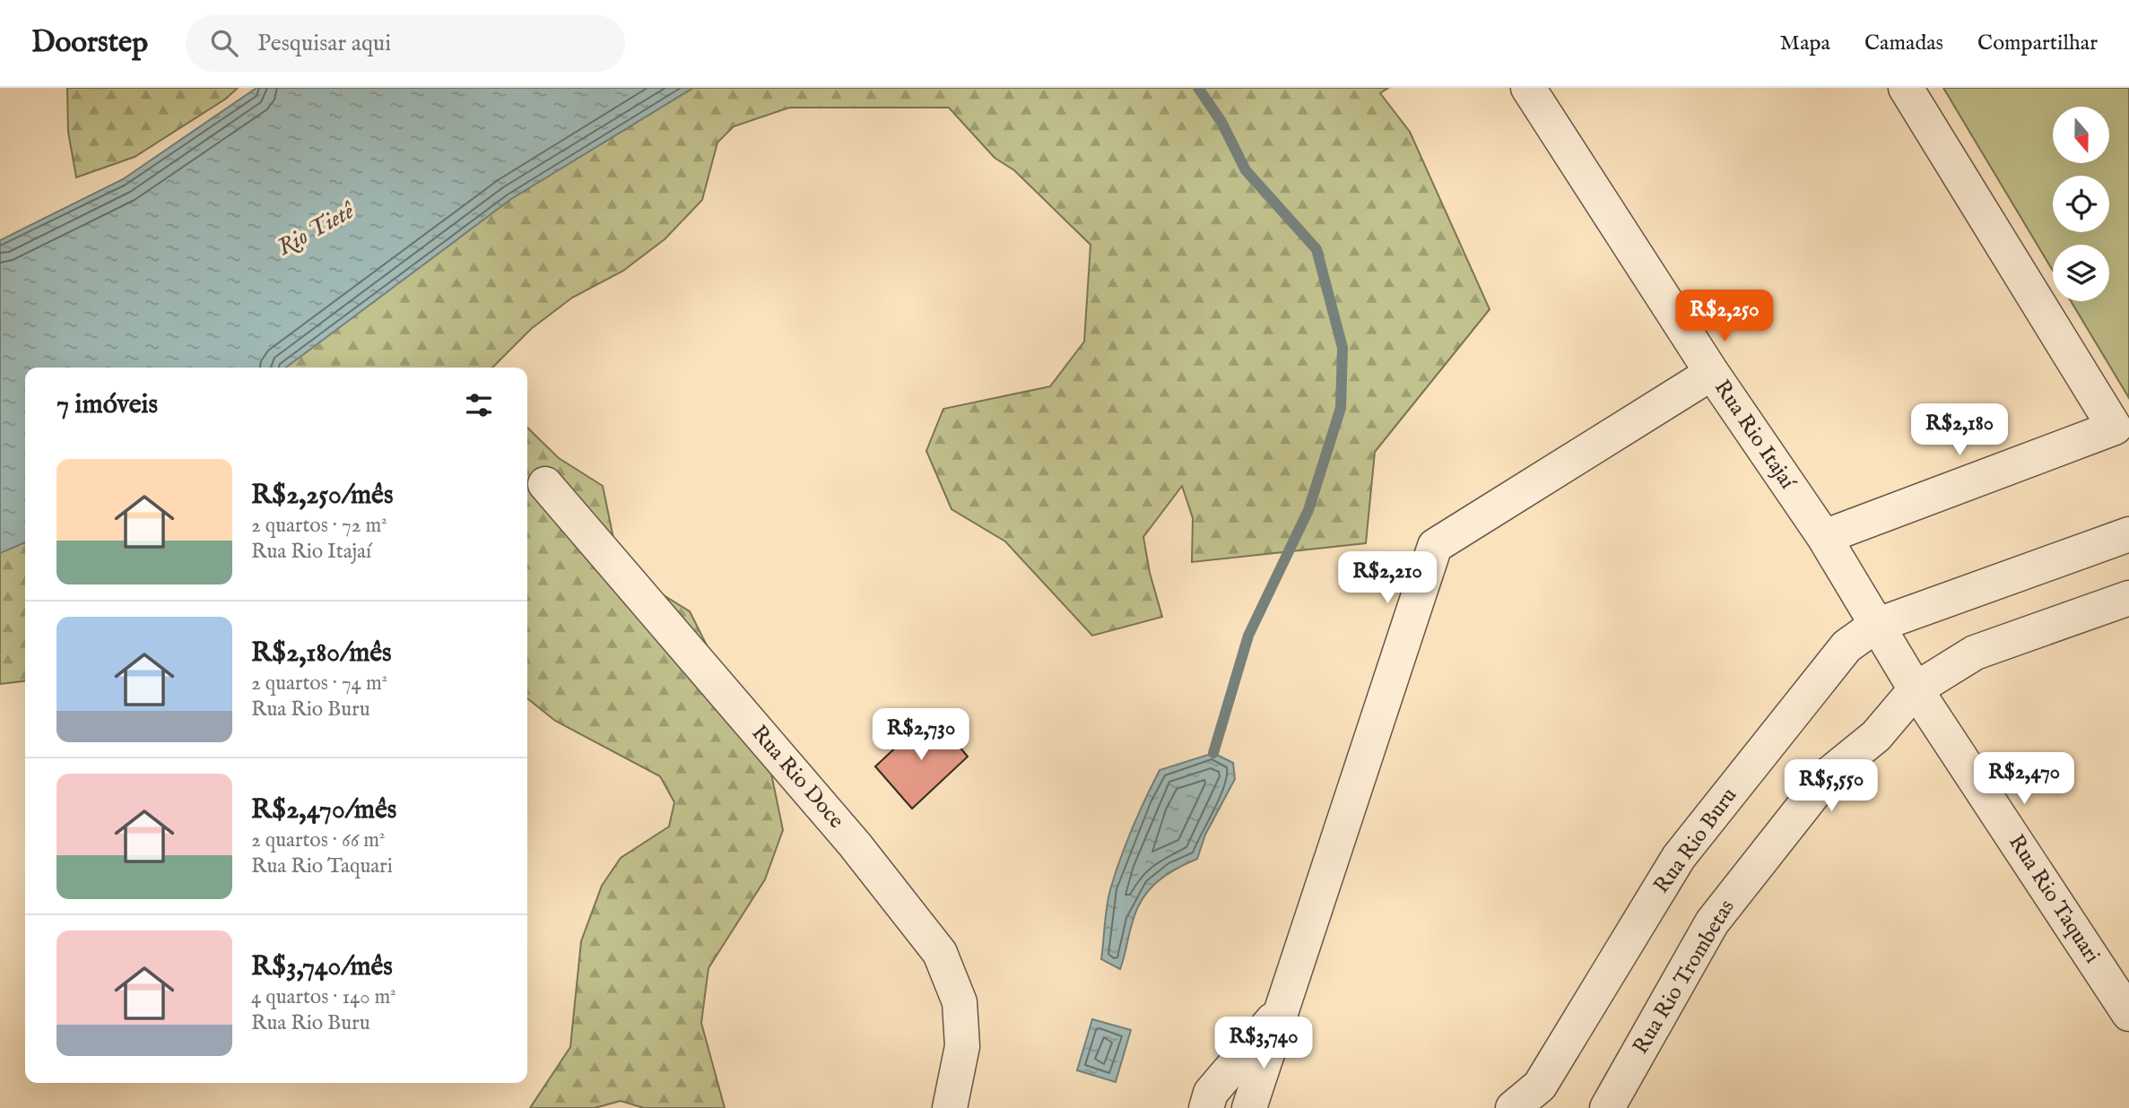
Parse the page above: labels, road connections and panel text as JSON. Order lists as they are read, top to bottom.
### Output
{
  "streets": {
    "street": [
      "Rua Rio Itajaí",
      "Rua Rio Doce",
      "Rua Rio Buru",
      "Rua Rio Taquari",
      "Rua Rio Trombetas"
    ]
  },
  "crossings": [
    ["Rua Rio Itajaí", "Rua Rio Buru"],
    ["Rua Rio Itajaí", "Rua Rio Taquari"],
    ["Rua Rio Buru", "Rua Rio Taquari"],
    ["Rua Rio Taquari", "Rua Rio Trombetas"]
  ],
  "water": ["Rio Tietê"],
  "north": "bottom",
  "page": {
    "header": "Doorstep",
    "search": "Pesquisar aqui",
    "nav": ["Mapa", "Camadas", "Compartilhar"],
    "price": [
      "R$2,250",
      "R$2,180",
      "R$2,210",
      "R$2,730",
      "R$2,470",
      "R$5,550",
      "R$3,740"
    ],
    "heading": "7 imóveis",
    "list": [
      {
        "name": "R$2,250/mês",
        "note": "2 quartos · 72 m² · Rua Rio Itajaí"
      },
      {
        "name": "R$2,180/mês",
        "note": "2 quartos · 74 m² · Rua Rio Buru"
      },
      {
        "name": "R$2,470/mês",
        "note": "2 quartos · 66 m² · Rua Rio Taquari"
      },
      {
        "name": "R$3,740/mês",
        "note": "4 quartos · 140 m² · Rua Rio Buru"
      }
    ]
  }
}
